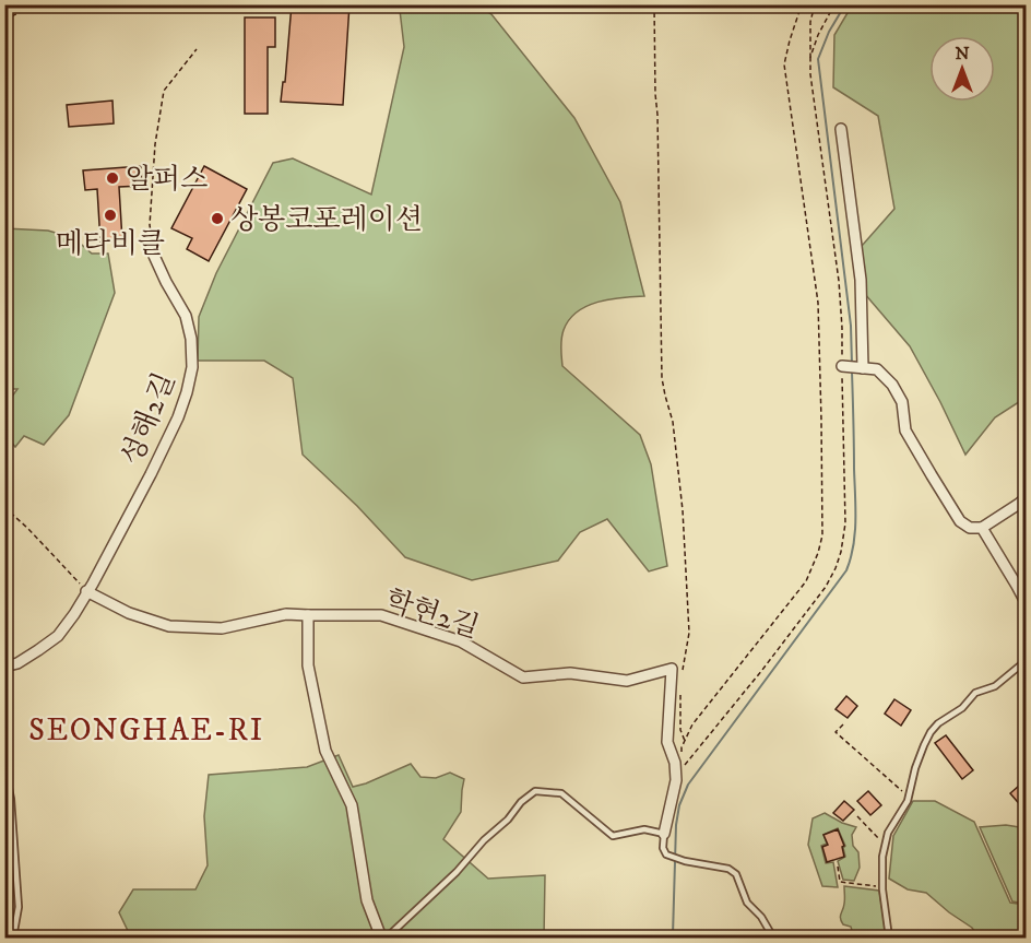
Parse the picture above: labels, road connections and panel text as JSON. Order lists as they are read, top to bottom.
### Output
{
  "streets": {
    "street": ["성해2길", "학현2길"]
  },
  "crossings": [
    ["성해2길", "학현2길"]
  ],
  "districts": ["SEONGHAE-RI"],
  "places": ["알퍼스", "메타비클", "상봉코포레이션"],
  "north": "top"
}
